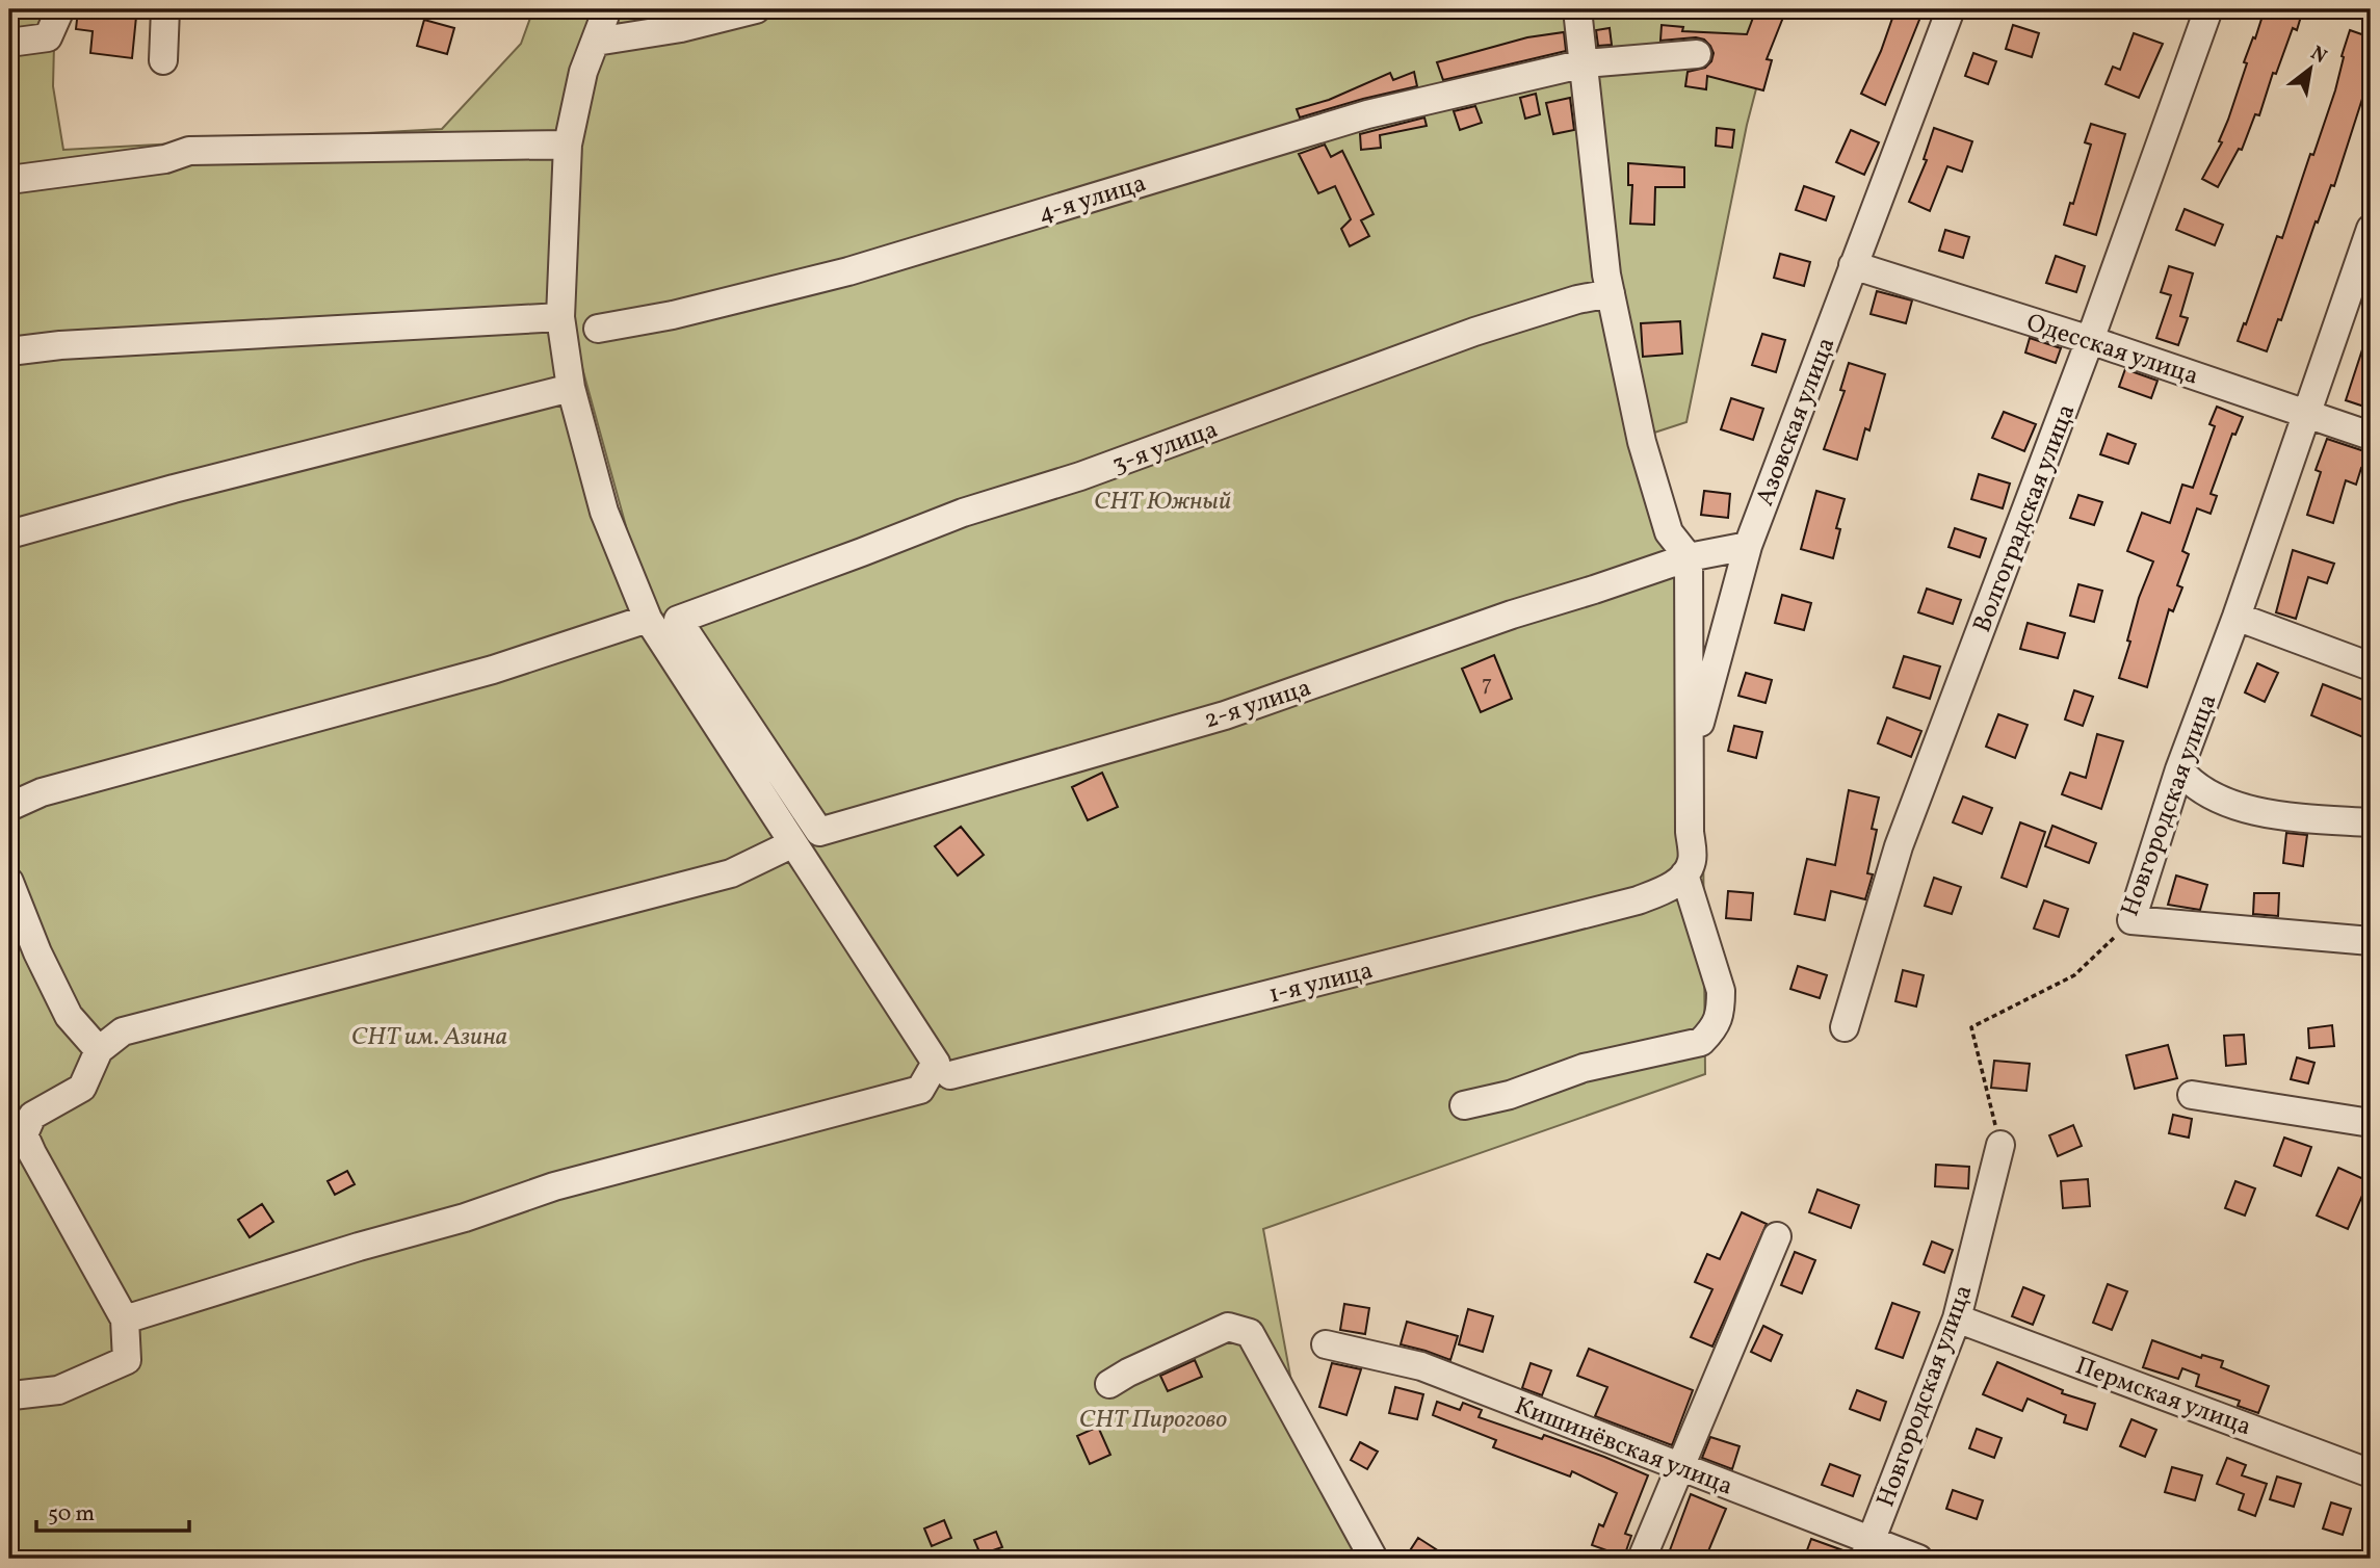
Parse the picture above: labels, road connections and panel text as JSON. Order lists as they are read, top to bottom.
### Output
{
  "streets": {
    "street": [
      "4-я улица",
      "Одесская улица",
      "Азовская улица",
      "3-я улица",
      "Волгоградская улица",
      "2-я улица",
      "Новгородская улица",
      "1-я улица",
      "Пермская улица",
      "Кишинёвская улица"
    ]
  },
  "crossings": [
    ["Одесская улица", "Азовская улица"],
    ["Одесская улица", "Волгоградская улица"],
    ["Одесская улица", "Новгородская улица"],
    ["Азовская улица", "2-я улица"],
    ["3-я улица", "2-я улица"],
    ["Новгородская улица", "Пермская улица"],
    ["Новгородская улица", "Кишинёвская улица"]
  ],
  "parks": ["СНТ Южный", "СНТ им. Азина", "СНТ Пирогово"],
  "house_numbers": ["7"],
  "scale_bar": "50 m",
  "north": "top right"
}
